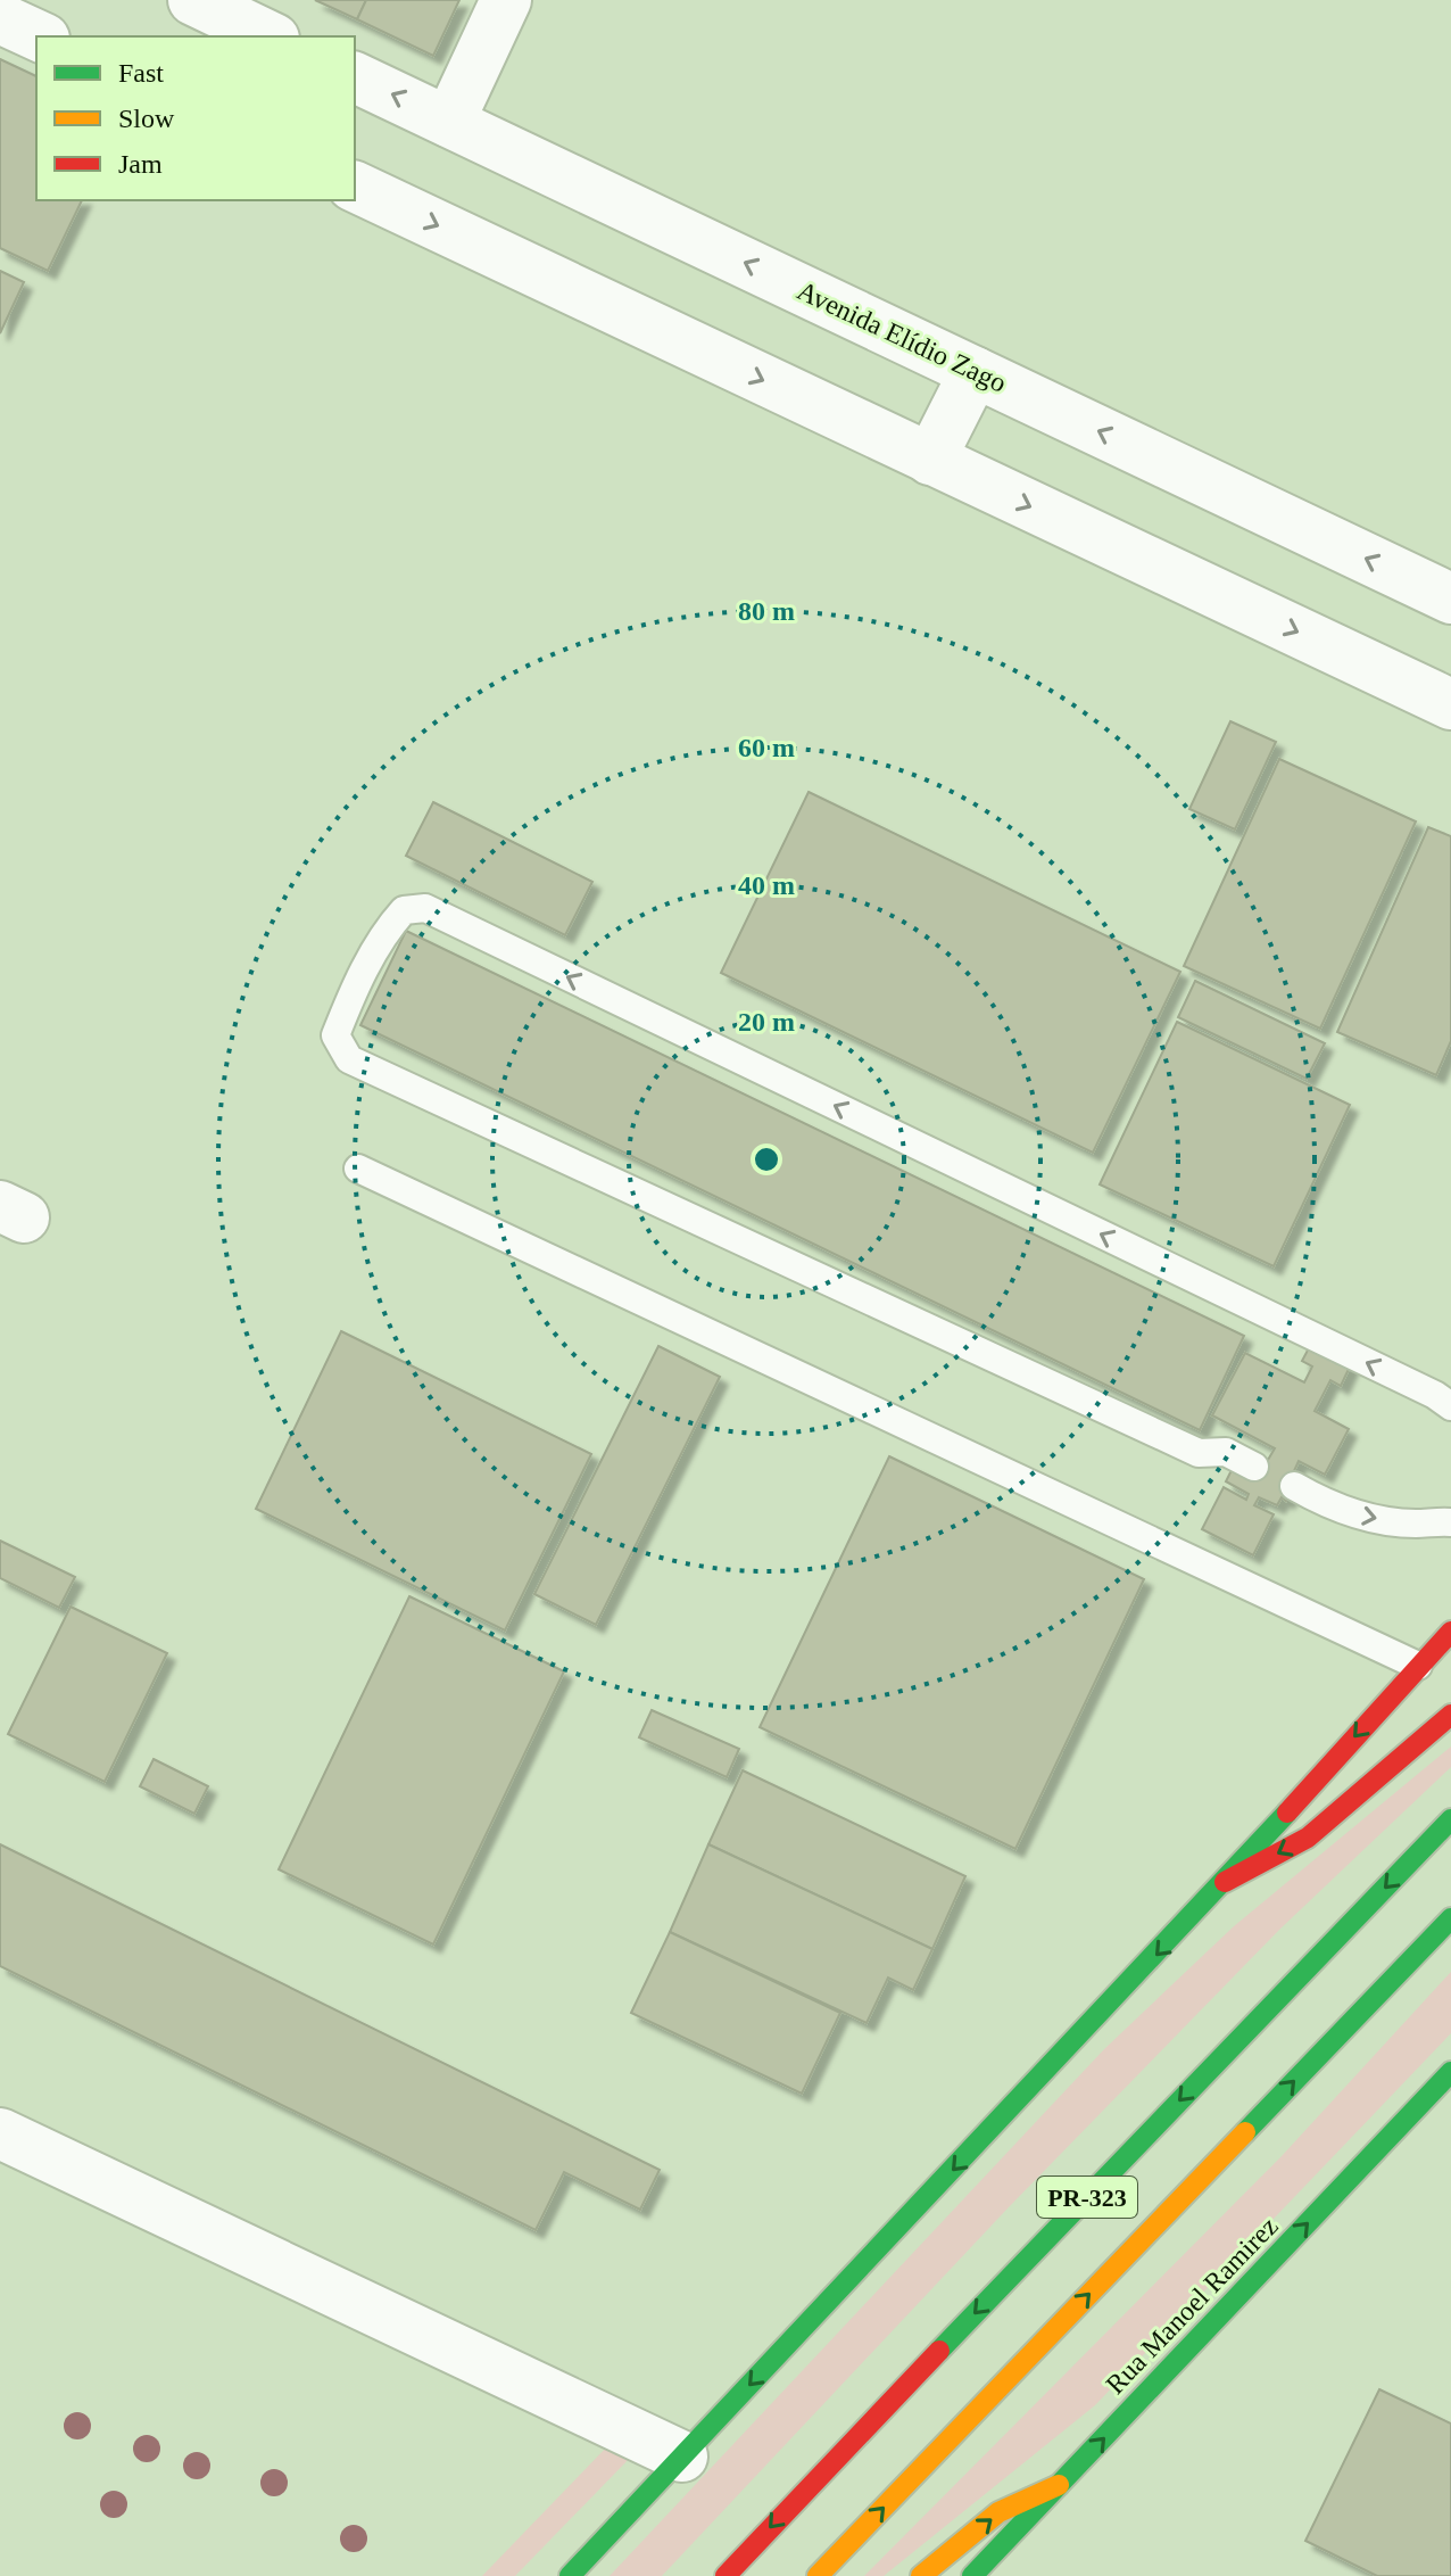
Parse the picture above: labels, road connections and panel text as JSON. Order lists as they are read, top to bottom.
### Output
{
  "streets": {
    "main road": ["PR-323", "Rua Manoel Ramirez"],
    "street": ["Avenida Elídio Zago"]
  },
  "legend": ["Fast", "Slow", "Jam"],
  "rings": [
    "80 m",
    "60 m",
    "40 m",
    "20 m"
  ]
}
